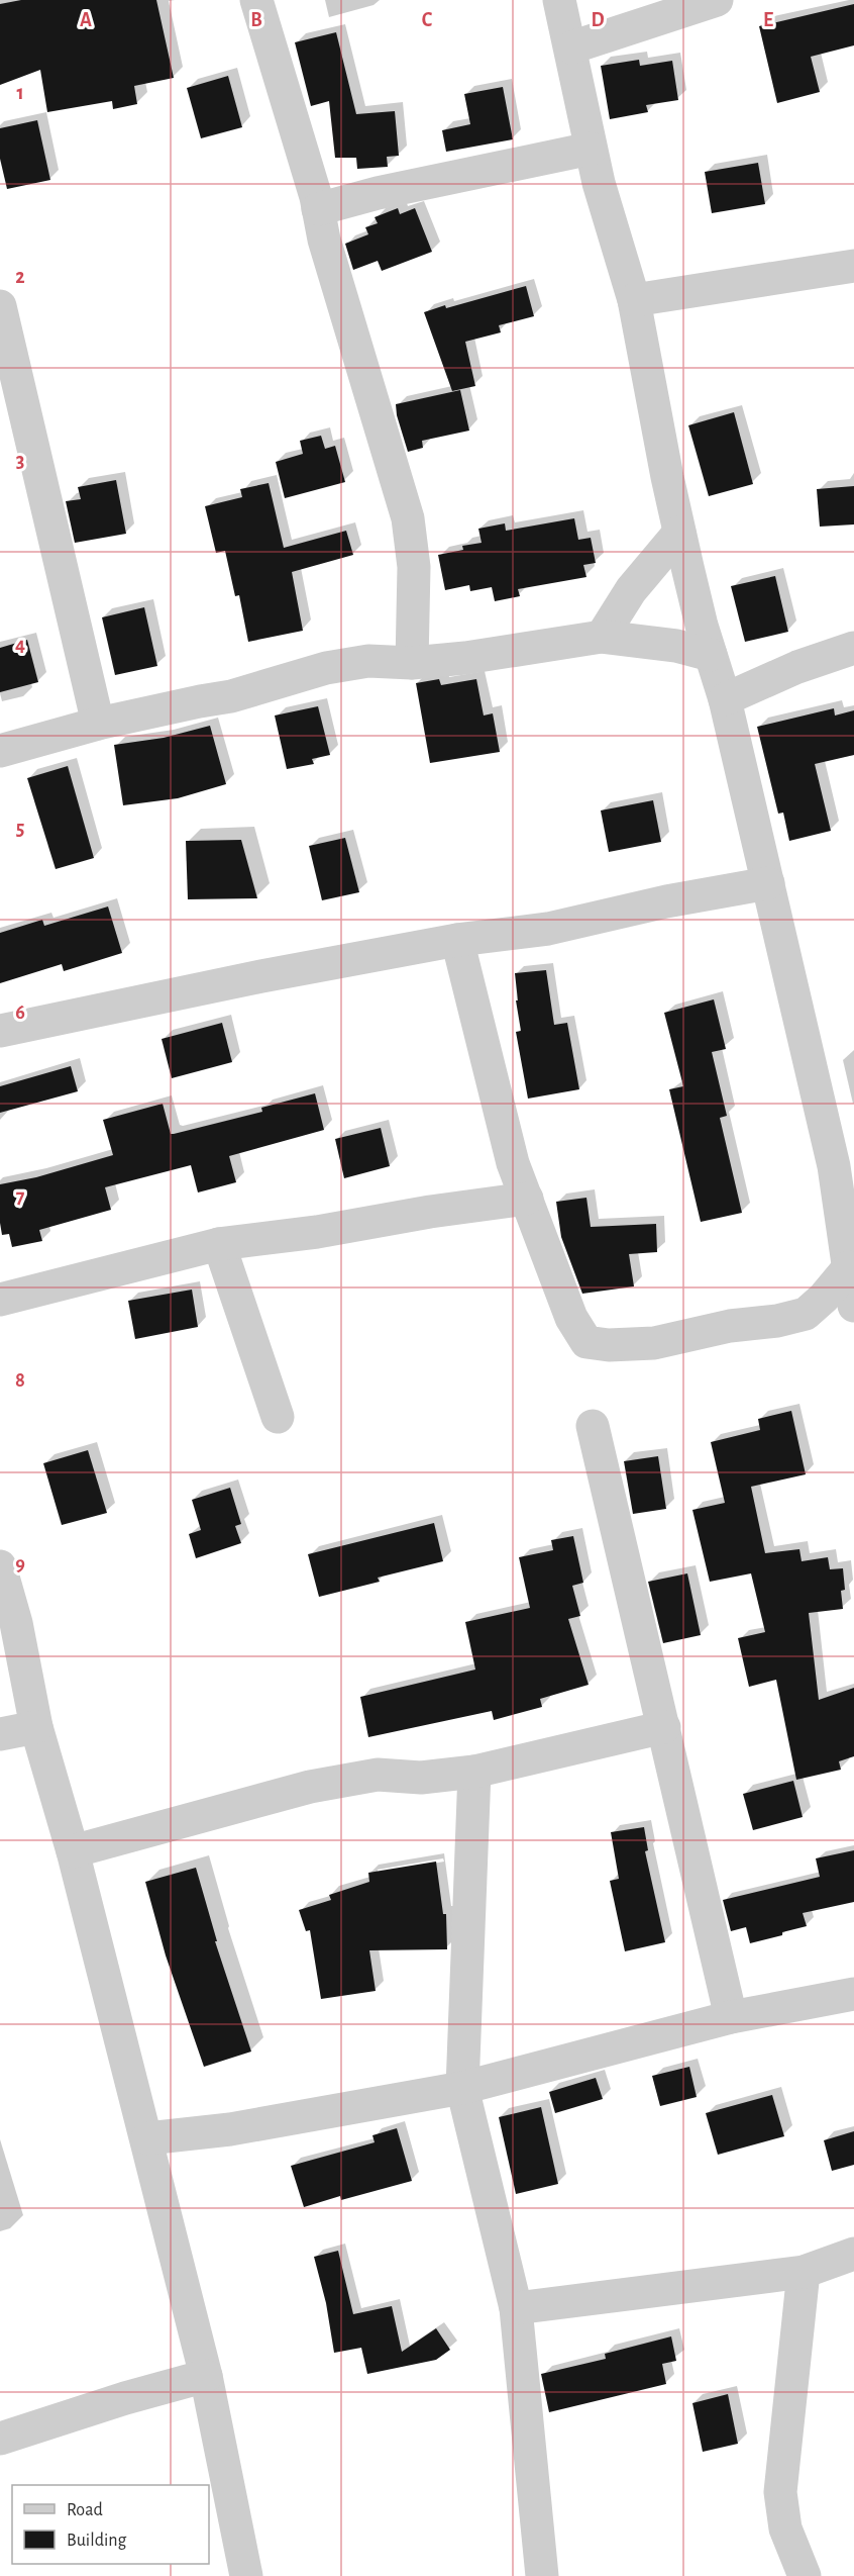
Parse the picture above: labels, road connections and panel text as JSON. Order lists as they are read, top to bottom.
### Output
{
  "legend": ["Road", "Building"],
  "grid": {
    "columns": [
      "A",
      "B",
      "C",
      "D",
      "E"
    ],
    "rows": [
      "1",
      "2",
      "3",
      "4",
      "5",
      "6",
      "7",
      "8",
      "9"
    ]
  }
}
